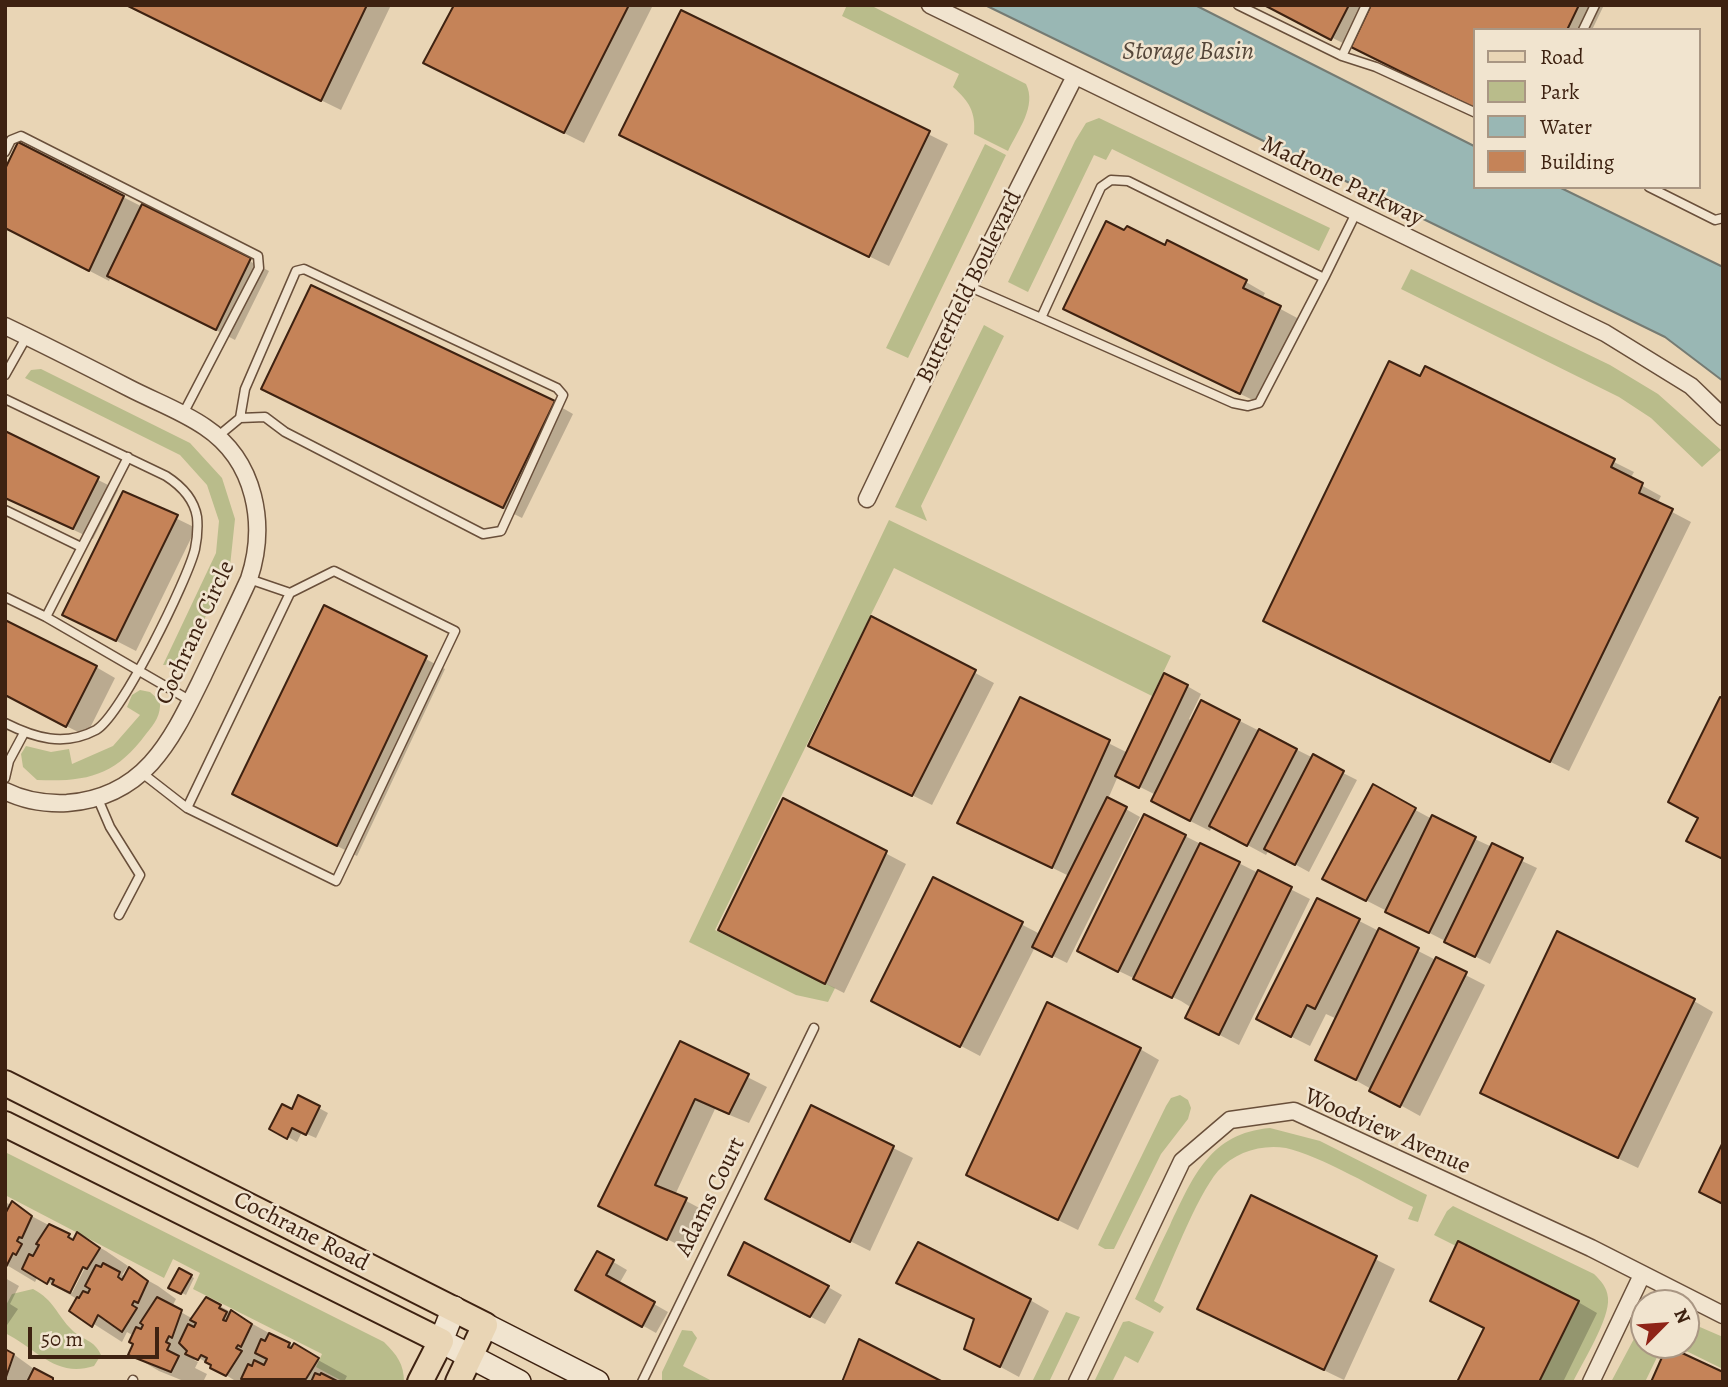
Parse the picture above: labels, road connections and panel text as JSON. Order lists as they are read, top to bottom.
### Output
{
  "streets": {
    "main road": ["Cochrane Road"],
    "street": [
      "Madrone Parkway",
      "Butterfield Boulevard",
      "Cochrane Circle",
      "Woodview Avenue"
    ],
    "lane": ["Adams Court"]
  },
  "crossings": [
    ["Madrone Parkway", "Butterfield Boulevard"]
  ],
  "water": ["Storage Basin"],
  "legend": [
    "Road",
    "Park",
    "Water",
    "Building"
  ],
  "scale_bar": "50 m",
  "north": "top right"
}
